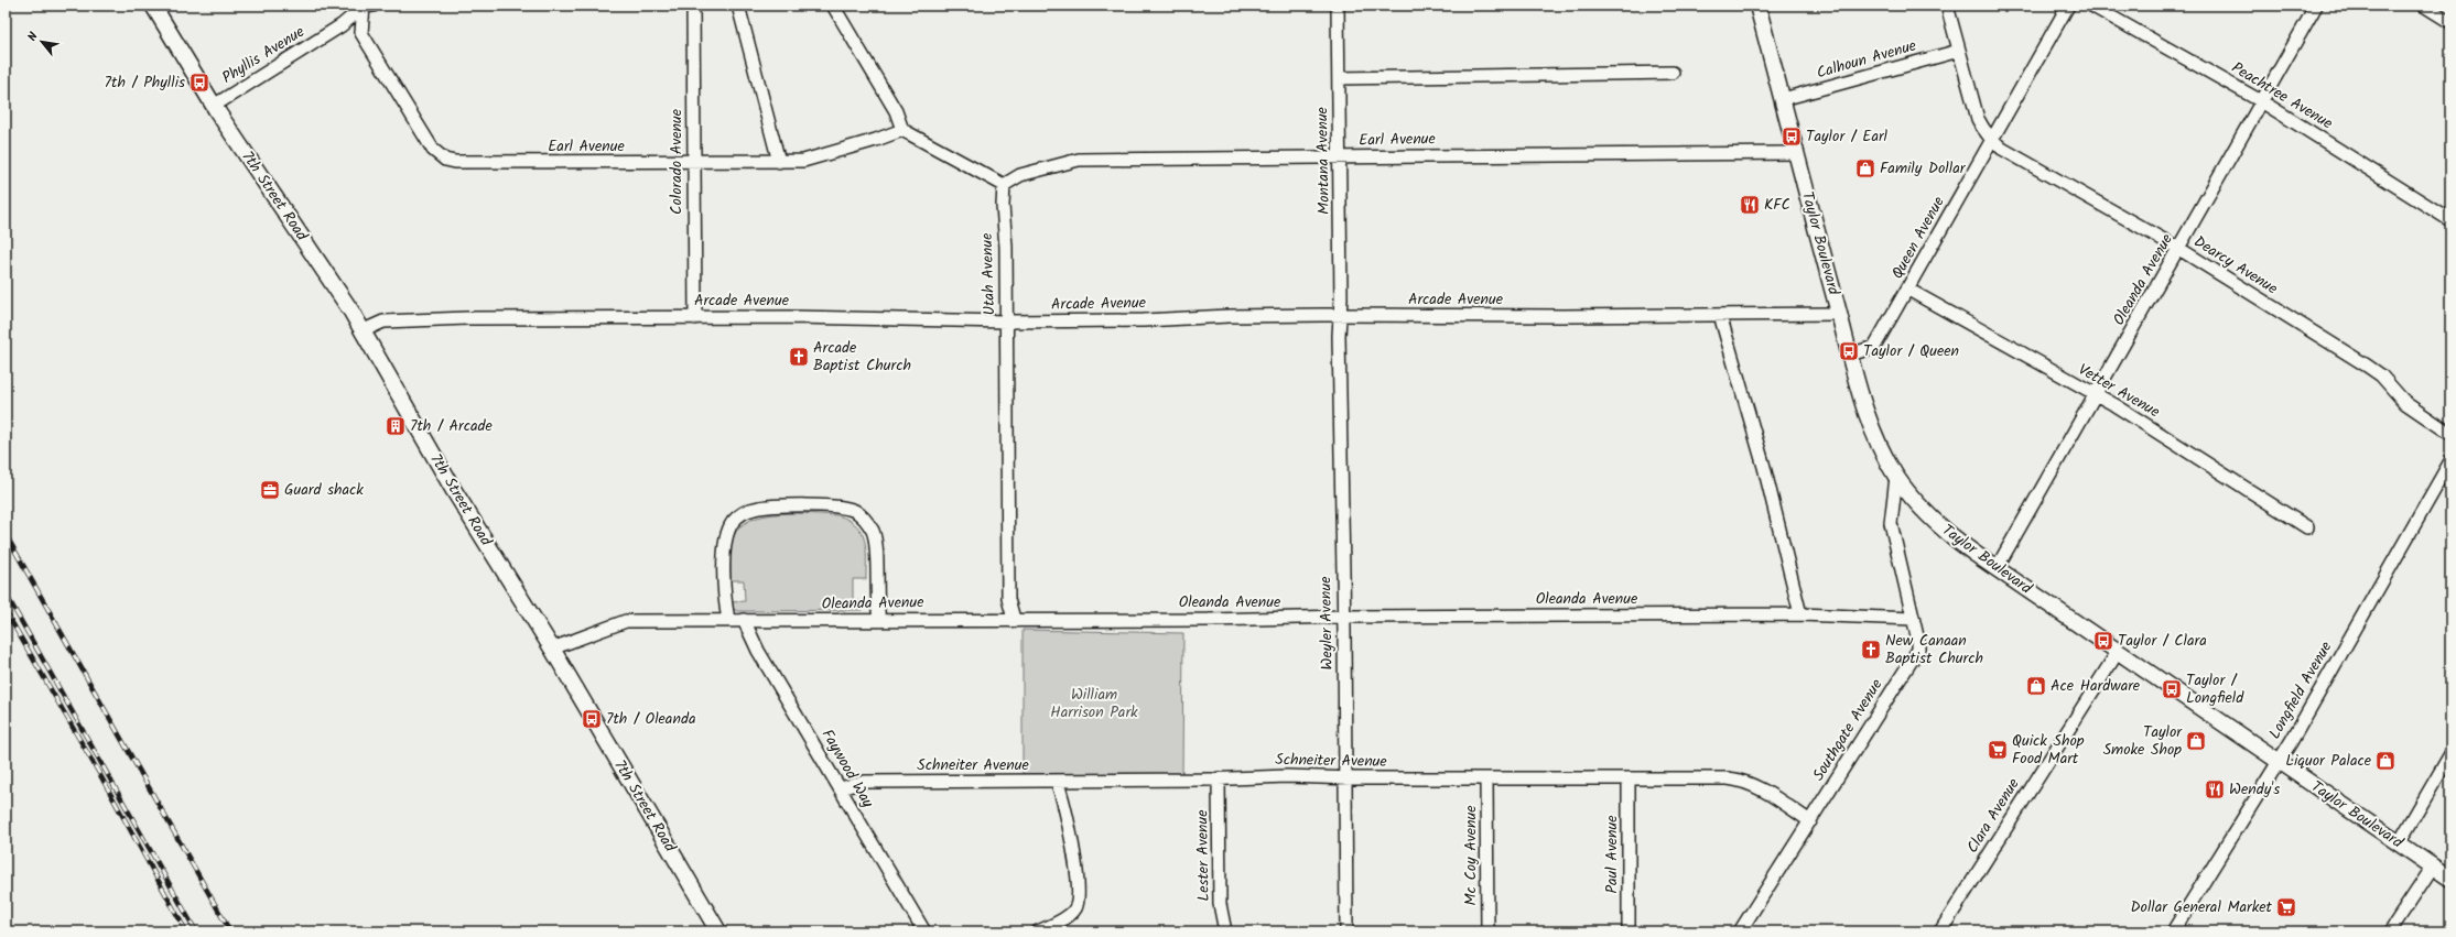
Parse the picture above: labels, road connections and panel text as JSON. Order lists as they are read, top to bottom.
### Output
{
  "streets": {
    "main road": ["7th Street Road", "Taylor Boulevard"],
    "street": [
      "Phyllis Avenue",
      "Calhoun Avenue",
      "Peachtree Avenue",
      "Earl Avenue",
      "Montana Avenue",
      "Colorado Avenue",
      "Queen Avenue",
      "Dearcy Avenue",
      "Utah Avenue",
      "Oleanda Avenue",
      "Arcade Avenue",
      "Vetter Avenue",
      "Weyler Avenue",
      "Longfield Avenue",
      "Southgate Avenue",
      "Schneiter Avenue",
      "Faywood Way",
      "Clara Avenue",
      "Paul Avenue",
      "Lester Avenue",
      "Mc Coy Avenue"
    ]
  },
  "crossings": [
    ["Phyllis Avenue", "Earl Avenue"],
    ["Phyllis Avenue", "7th Street Road"],
    ["Calhoun Avenue", "Taylor Boulevard"],
    ["Calhoun Avenue", "Dearcy Avenue"],
    ["Peachtree Avenue", "Oleanda Avenue"],
    ["Earl Avenue", "Montana Avenue"],
    ["Earl Avenue", "Colorado Avenue"],
    ["Earl Avenue", "Taylor Boulevard"],
    ["Earl Avenue", "Utah Avenue"],
    ["Montana Avenue", "Arcade Avenue"],
    ["Montana Avenue", "Weyler Avenue"],
    ["Colorado Avenue", "Arcade Avenue"],
    ["7th Street Road", "Oleanda Avenue"],
    ["7th Street Road", "Arcade Avenue"],
    ["Queen Avenue", "Taylor Boulevard"],
    ["Queen Avenue", "Dearcy Avenue"],
    ["Queen Avenue", "Vetter Avenue"],
    ["Taylor Boulevard", "Oleanda Avenue"],
    ["Taylor Boulevard", "Arcade Avenue"],
    ["Taylor Boulevard", "Longfield Avenue"],
    ["Taylor Boulevard", "Southgate Avenue"],
    ["Taylor Boulevard", "Clara Avenue"],
    ["Dearcy Avenue", "Oleanda Avenue"],
    ["Utah Avenue", "Oleanda Avenue"],
    ["Utah Avenue", "Arcade Avenue"],
    ["Oleanda Avenue", "Vetter Avenue"],
    ["Oleanda Avenue", "Weyler Avenue"],
    ["Oleanda Avenue", "Southgate Avenue"],
    ["Oleanda Avenue", "Faywood Way"],
    ["Arcade Avenue", "Weyler Avenue"],
    ["Weyler Avenue", "Schneiter Avenue"],
    ["Southgate Avenue", "Schneiter Avenue"],
    ["Schneiter Avenue", "Faywood Way"],
    ["Schneiter Avenue", "Paul Avenue"],
    ["Schneiter Avenue", "Lester Avenue"],
    ["Schneiter Avenue", "Mc Coy Avenue"]
  ],
  "parks": ["William Harrison Park"],
  "places": {
    "bus stop": [
      "7th / Phyllis",
      "Taylor / Earl",
      "Taylor / Queen",
      "Taylor / Clara",
      "Taylor / Longfield",
      "7th / Oleanda"
    ],
    "shop": [
      "Family Dollar",
      "Ace Hardware",
      "Taylor Smoke Shop",
      "Liquor Palace"
    ],
    "restaurant": ["KFC", "Wendy's"],
    "church": ["Arcade Baptist Church", "New Canaan Baptist Church"],
    "building": ["7th / Arcade"],
    "office": ["Guard shack"],
    "supermarket": ["Quick Shop Food Mart", "Dollar General Market"]
  },
  "north": "top left"
}
